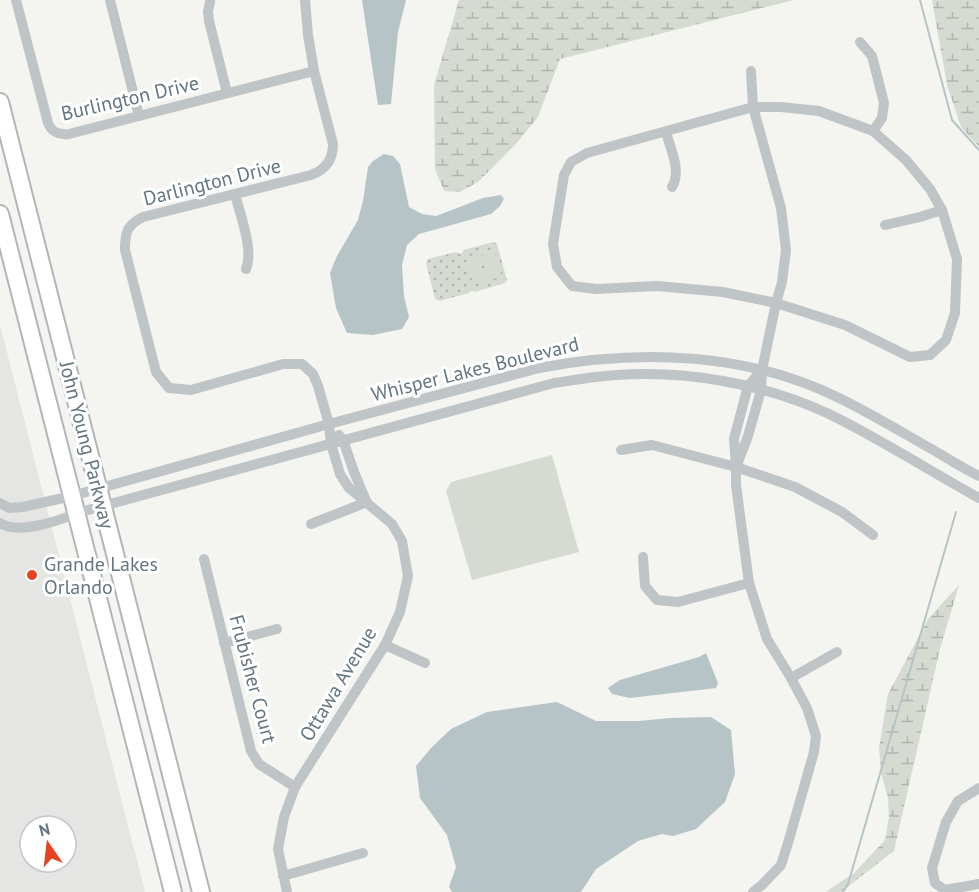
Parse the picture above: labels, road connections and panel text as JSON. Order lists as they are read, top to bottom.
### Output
{
  "streets": {
    "highway": ["John Young Parkway"],
    "street": [
      "Burlington Drive",
      "Darlington Drive",
      "Whisper Lakes Boulevard",
      "Frubisher Court",
      "Ottawa Avenue"
    ]
  },
  "crossings": [
    ["Burlington Drive", "Darlington Drive"],
    ["Darlington Drive", "Whisper Lakes Boulevard"],
    ["Darlington Drive", "Ottawa Avenue"],
    ["Whisper Lakes Boulevard", "John Young Parkway"],
    ["Whisper Lakes Boulevard", "Ottawa Avenue"],
    ["Frubisher Court", "Ottawa Avenue"]
  ],
  "places": ["Grande Lakes Orlando"],
  "north": "top"
}
